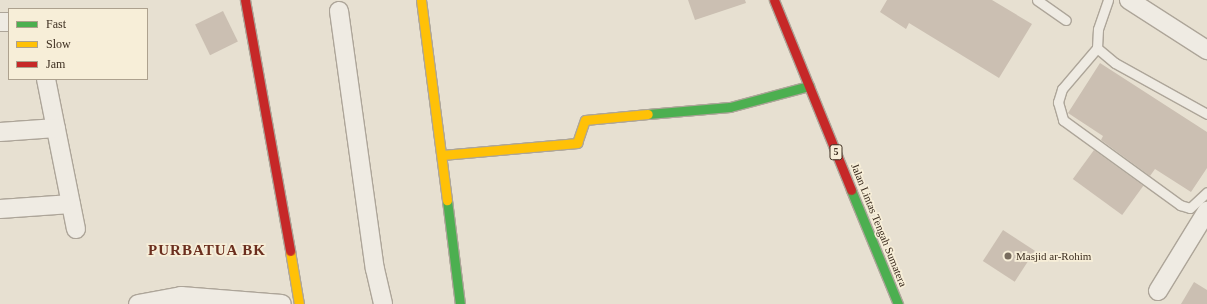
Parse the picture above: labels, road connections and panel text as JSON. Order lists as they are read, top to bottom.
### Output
{
  "streets": {
    "main road": ["5", "Jalan Lintas Tengah Sumatera"]
  },
  "districts": ["PURBATUA BK"],
  "places": ["Masjid ar-Rohim"],
  "legend": ["Fast", "Slow", "Jam"]
}
